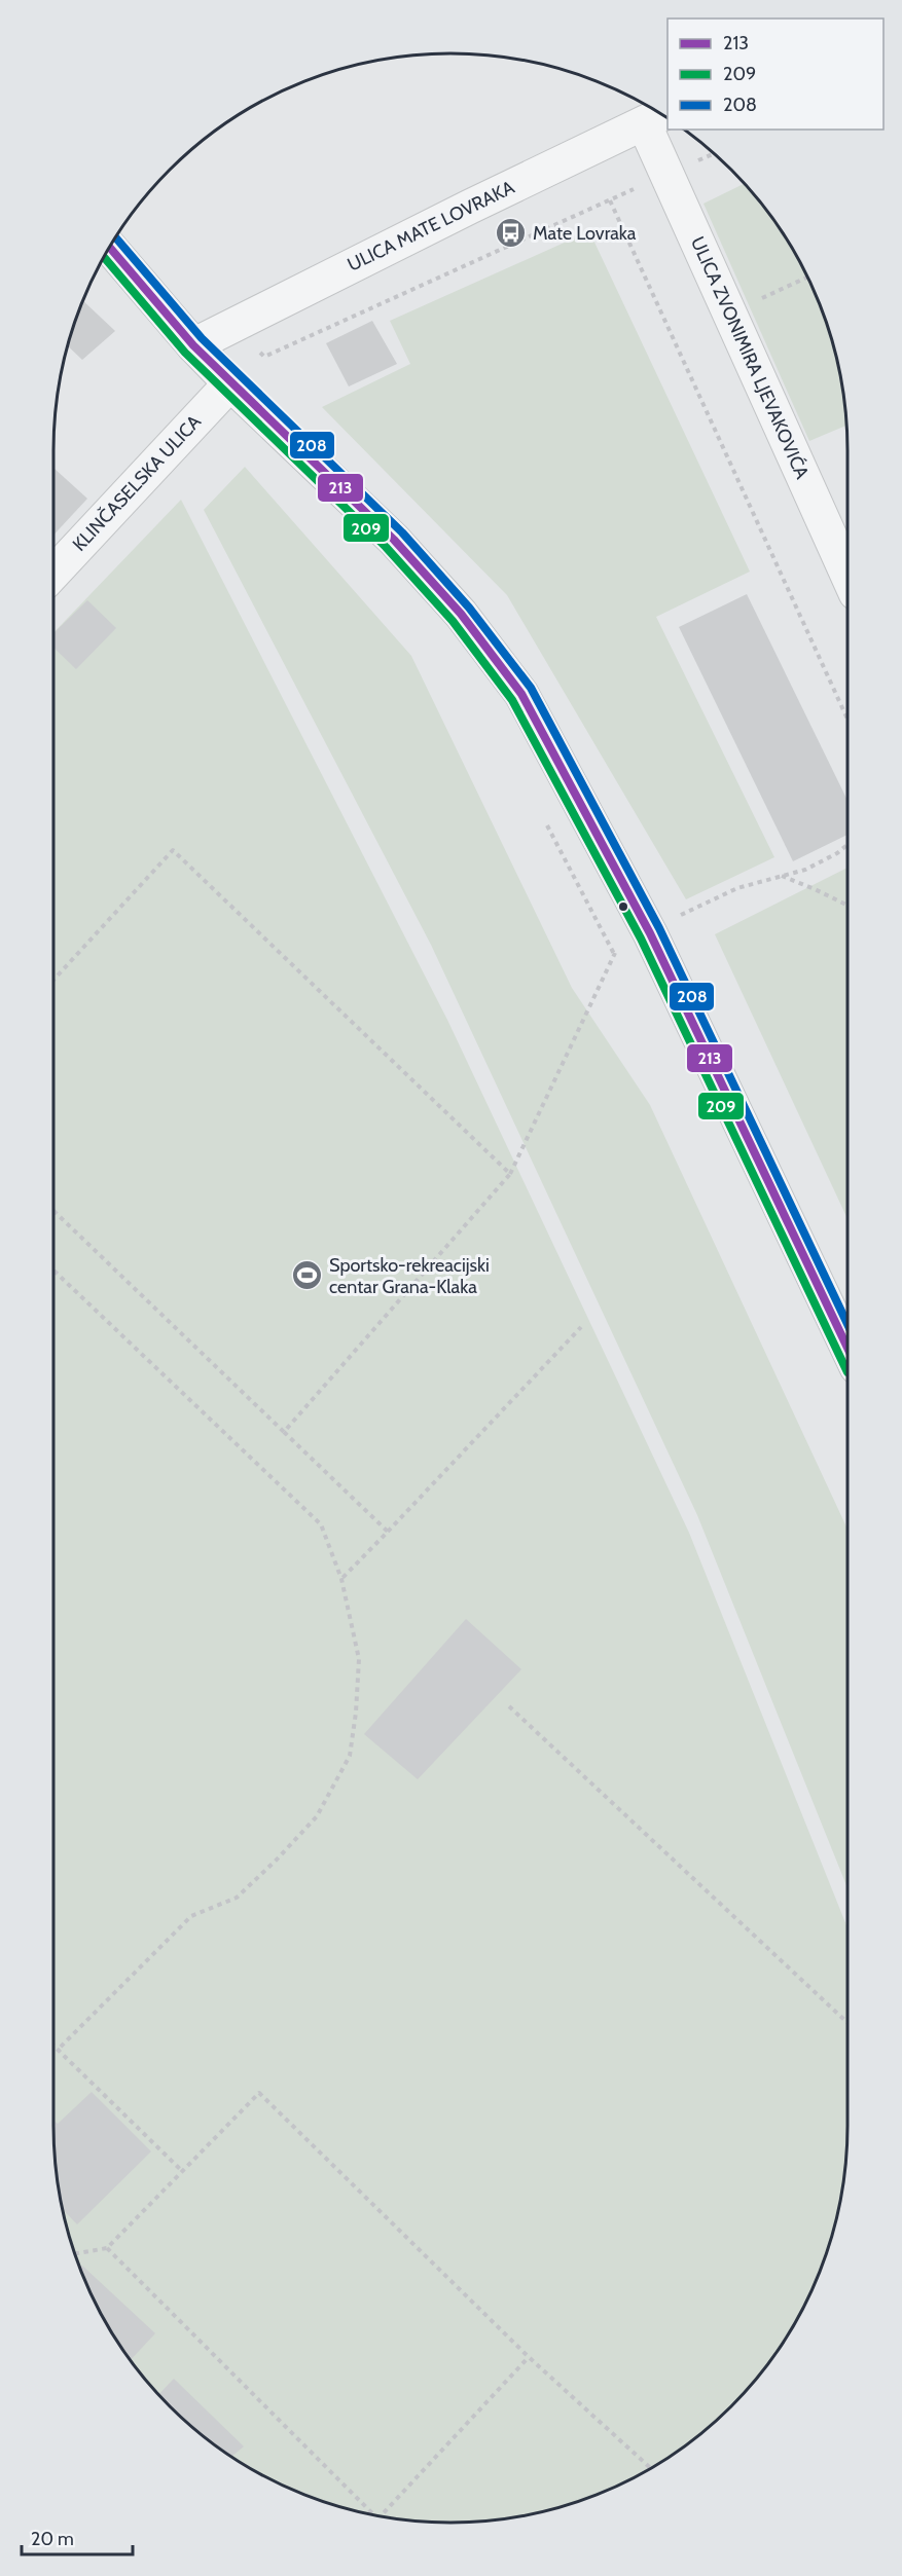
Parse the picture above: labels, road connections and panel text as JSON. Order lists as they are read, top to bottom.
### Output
{
  "streets": {
    "street": ["ULICA MATE LOVRAKA", "ULICA ZVONIMIRA LJEVAKOVIĆA", "KLINČASELSKA ULICA"]
  },
  "crossings": [
    ["ULICA MATE LOVRAKA", "ULICA ZVONIMIRA LJEVAKOVIĆA"]
  ],
  "places": {
    "bus stop": ["Mate Lovraka"],
    "sports": ["Sportsko-rekreacijski centar Grana-Klaka"]
  },
  "lines": ["transit line 208", "transit line 213", "transit line 209"],
  "legend": ["213", "209", "208"],
  "scale_bar": "20 m"
}
